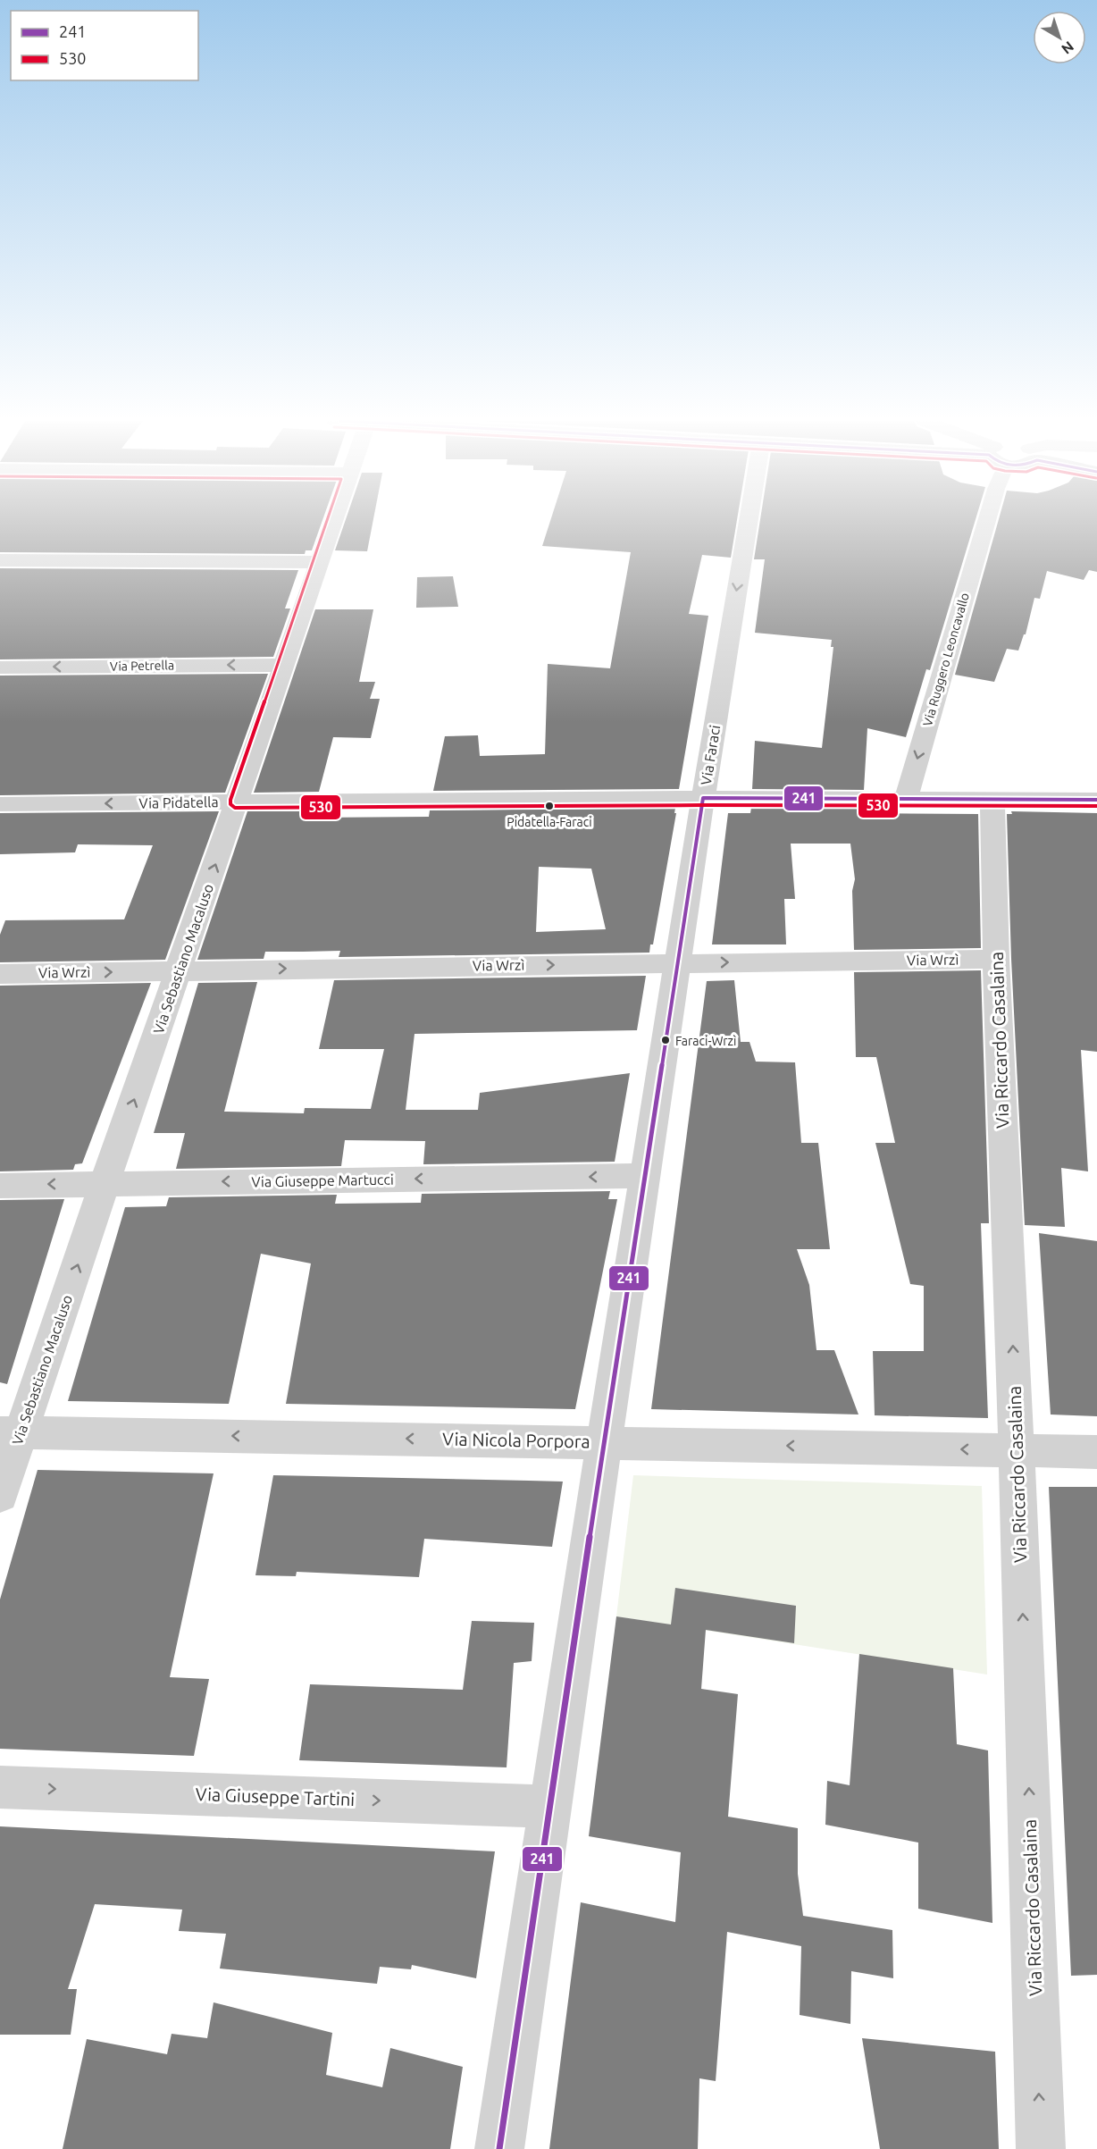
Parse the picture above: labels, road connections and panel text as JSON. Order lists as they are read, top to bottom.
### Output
{
  "streets": {
    "street": [
      "Via Ruggero Leoncavallo",
      "Via Petrella",
      "Via Faraci",
      "Via Pidatella",
      "Via Sebastiano Macaluso",
      "Via Wrzì",
      "Via Riccardo Casalaina",
      "Via Giuseppe Martucci",
      "Via Nicola Porpora",
      "Via Giuseppe Tartini"
    ]
  },
  "crossings": [
    ["Via Ruggero Leoncavallo", "Via Pidatella"],
    ["Via Petrella", "Via Sebastiano Macaluso"],
    ["Via Faraci", "Via Pidatella"],
    ["Via Faraci", "Via Wrzì"],
    ["Via Faraci", "Via Giuseppe Martucci"],
    ["Via Faraci", "Via Nicola Porpora"],
    ["Via Faraci", "Via Giuseppe Tartini"],
    ["Via Pidatella", "Via Sebastiano Macaluso"],
    ["Via Pidatella", "Via Riccardo Casalaina"],
    ["Via Sebastiano Macaluso", "Via Wrzì"],
    ["Via Sebastiano Macaluso", "Via Giuseppe Martucci"],
    ["Via Sebastiano Macaluso", "Via Nicola Porpora"],
    ["Via Wrzì", "Via Riccardo Casalaina"],
    ["Via Riccardo Casalaina", "Via Nicola Porpora"]
  ],
  "one_way": [
    "Via Ruggero Leoncavallo",
    "Via Sebastiano Macaluso",
    "Via Wrzì",
    "Via Riccardo Casalaina",
    "Via Giuseppe Martucci",
    "Via Nicola Porpora",
    "Via Giuseppe Tartini"
  ],
  "places": ["Pidatella-Faraci", "Faraci-Wrzì"],
  "lines": ["transit line 530", "transit line 241"],
  "legend": ["241", "530"],
  "north": "bottom right"
}
